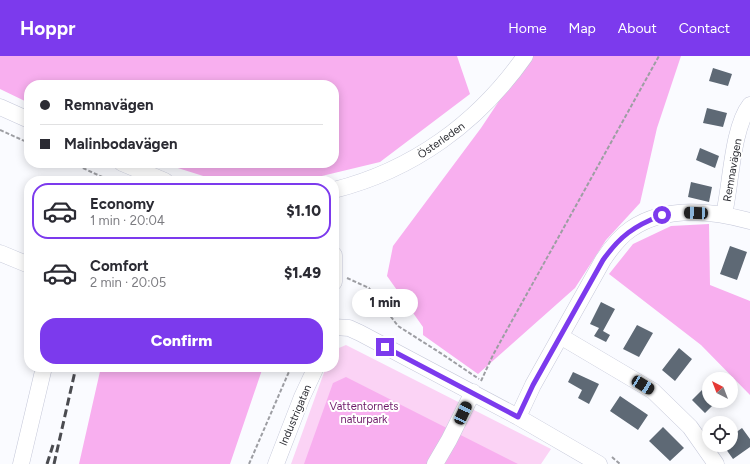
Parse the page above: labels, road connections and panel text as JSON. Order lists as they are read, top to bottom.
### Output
{
  "streets": {
    "street": ["Österleden", "Remnavägen", "Industrigatan"]
  },
  "parks": ["Vattentornets naturpark"],
  "north": "top left",
  "page": {
    "header": "Hoppr",
    "nav": [
      "Home",
      "Map",
      "About",
      "Contact"
    ],
    "banner": ["Remnavägen", "Malinbodavägen"],
    "list": [
      {
        "name": "Economy",
        "note": "1 min · 20:04",
        "value": "$1.10"
      },
      {
        "name": "Comfort",
        "note": "2 min · 20:05",
        "value": "$1.49"
      }
    ],
    "bubble": "1 min",
    "buttons": "Confirm"
  }
}
